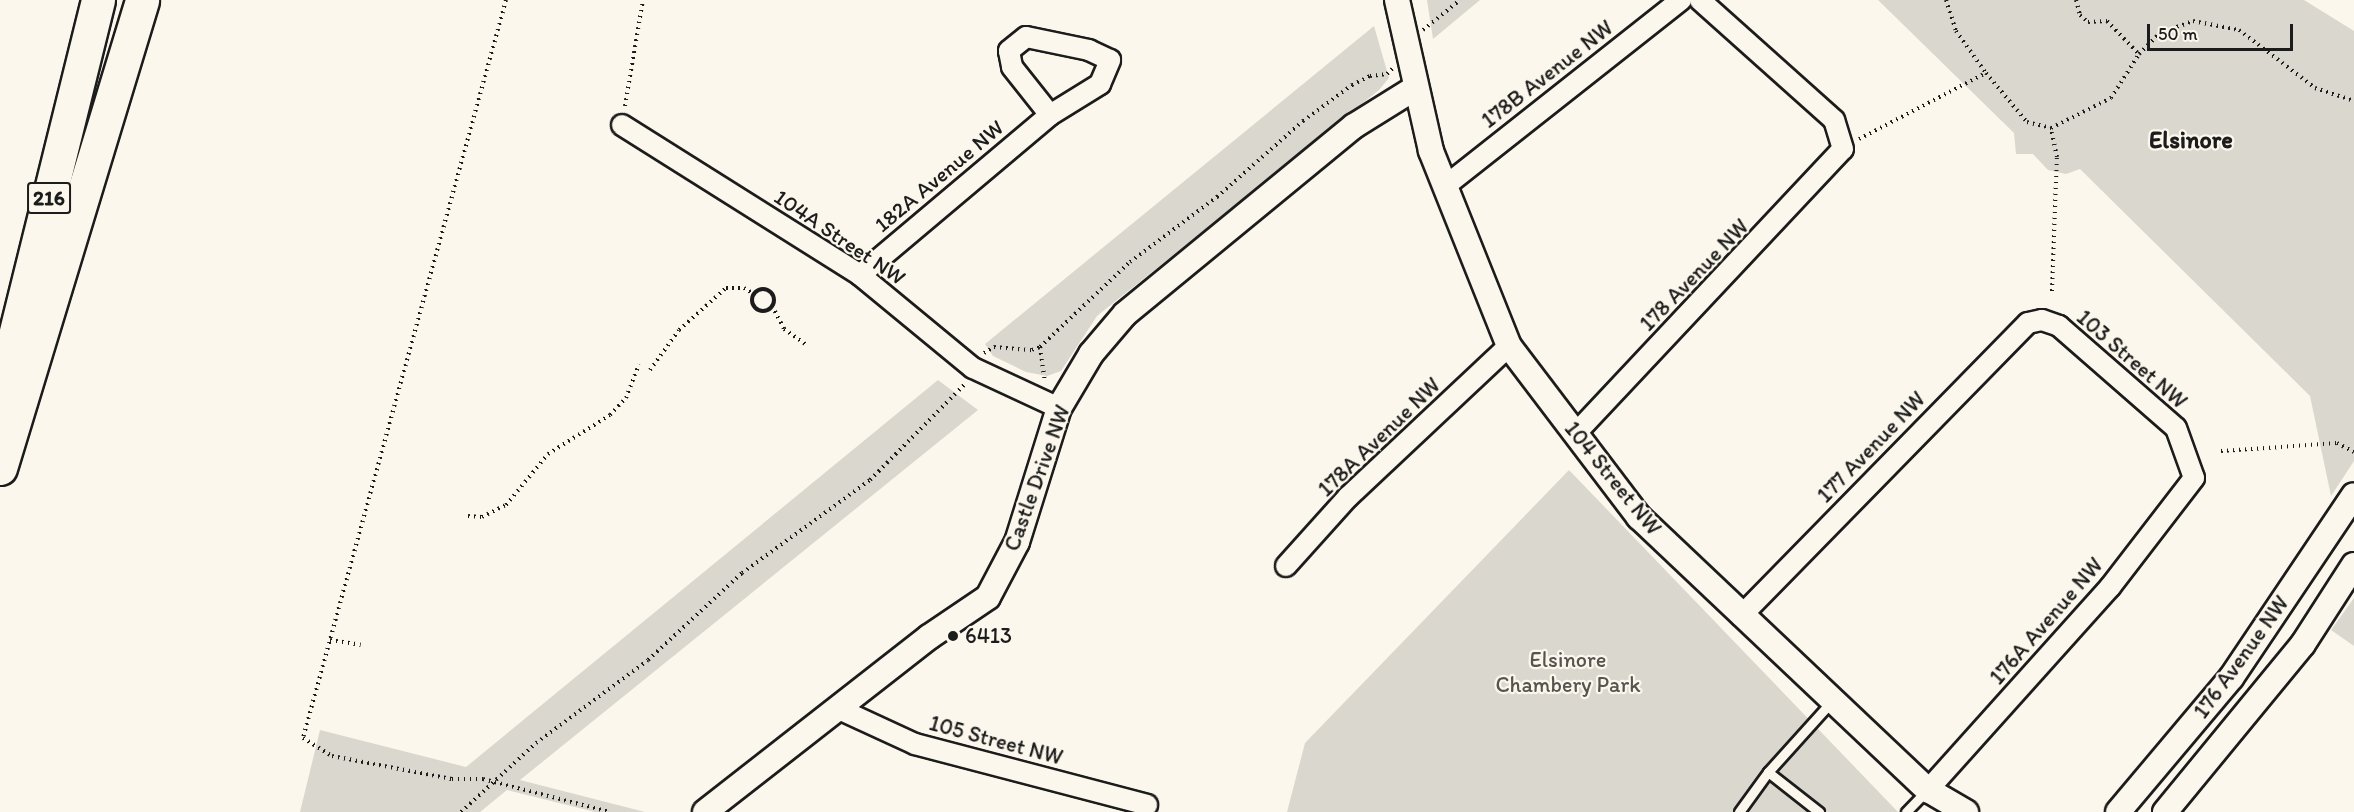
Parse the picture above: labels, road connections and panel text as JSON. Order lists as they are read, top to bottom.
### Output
{
  "streets": {
    "highway": ["216"],
    "street": [
      "178B Avenue NW",
      "182A Avenue NW",
      "104A Street NW",
      "178 Avenue NW",
      "103 Street NW",
      "178A Avenue NW",
      "177 Avenue NW",
      "Castle Drive NW",
      "104 Street NW",
      "176A Avenue NW",
      "176 Avenue NW",
      "105 Street NW"
    ]
  },
  "crossings": [
    ["178B Avenue NW", "104 Street NW"],
    ["182A Avenue NW", "104A Street NW"],
    ["104A Street NW", "Castle Drive NW"],
    ["178 Avenue NW", "104 Street NW"],
    ["103 Street NW", "177 Avenue NW"],
    ["103 Street NW", "176A Avenue NW"],
    ["178A Avenue NW", "104 Street NW"],
    ["177 Avenue NW", "104 Street NW"],
    ["Castle Drive NW", "104 Street NW"],
    ["Castle Drive NW", "105 Street NW"],
    ["104 Street NW", "176A Avenue NW"]
  ],
  "districts": ["Elsinore"],
  "parks": ["Elsinore Chambery Park"],
  "places": ["6413"],
  "scale_bar": "50 m"
}
